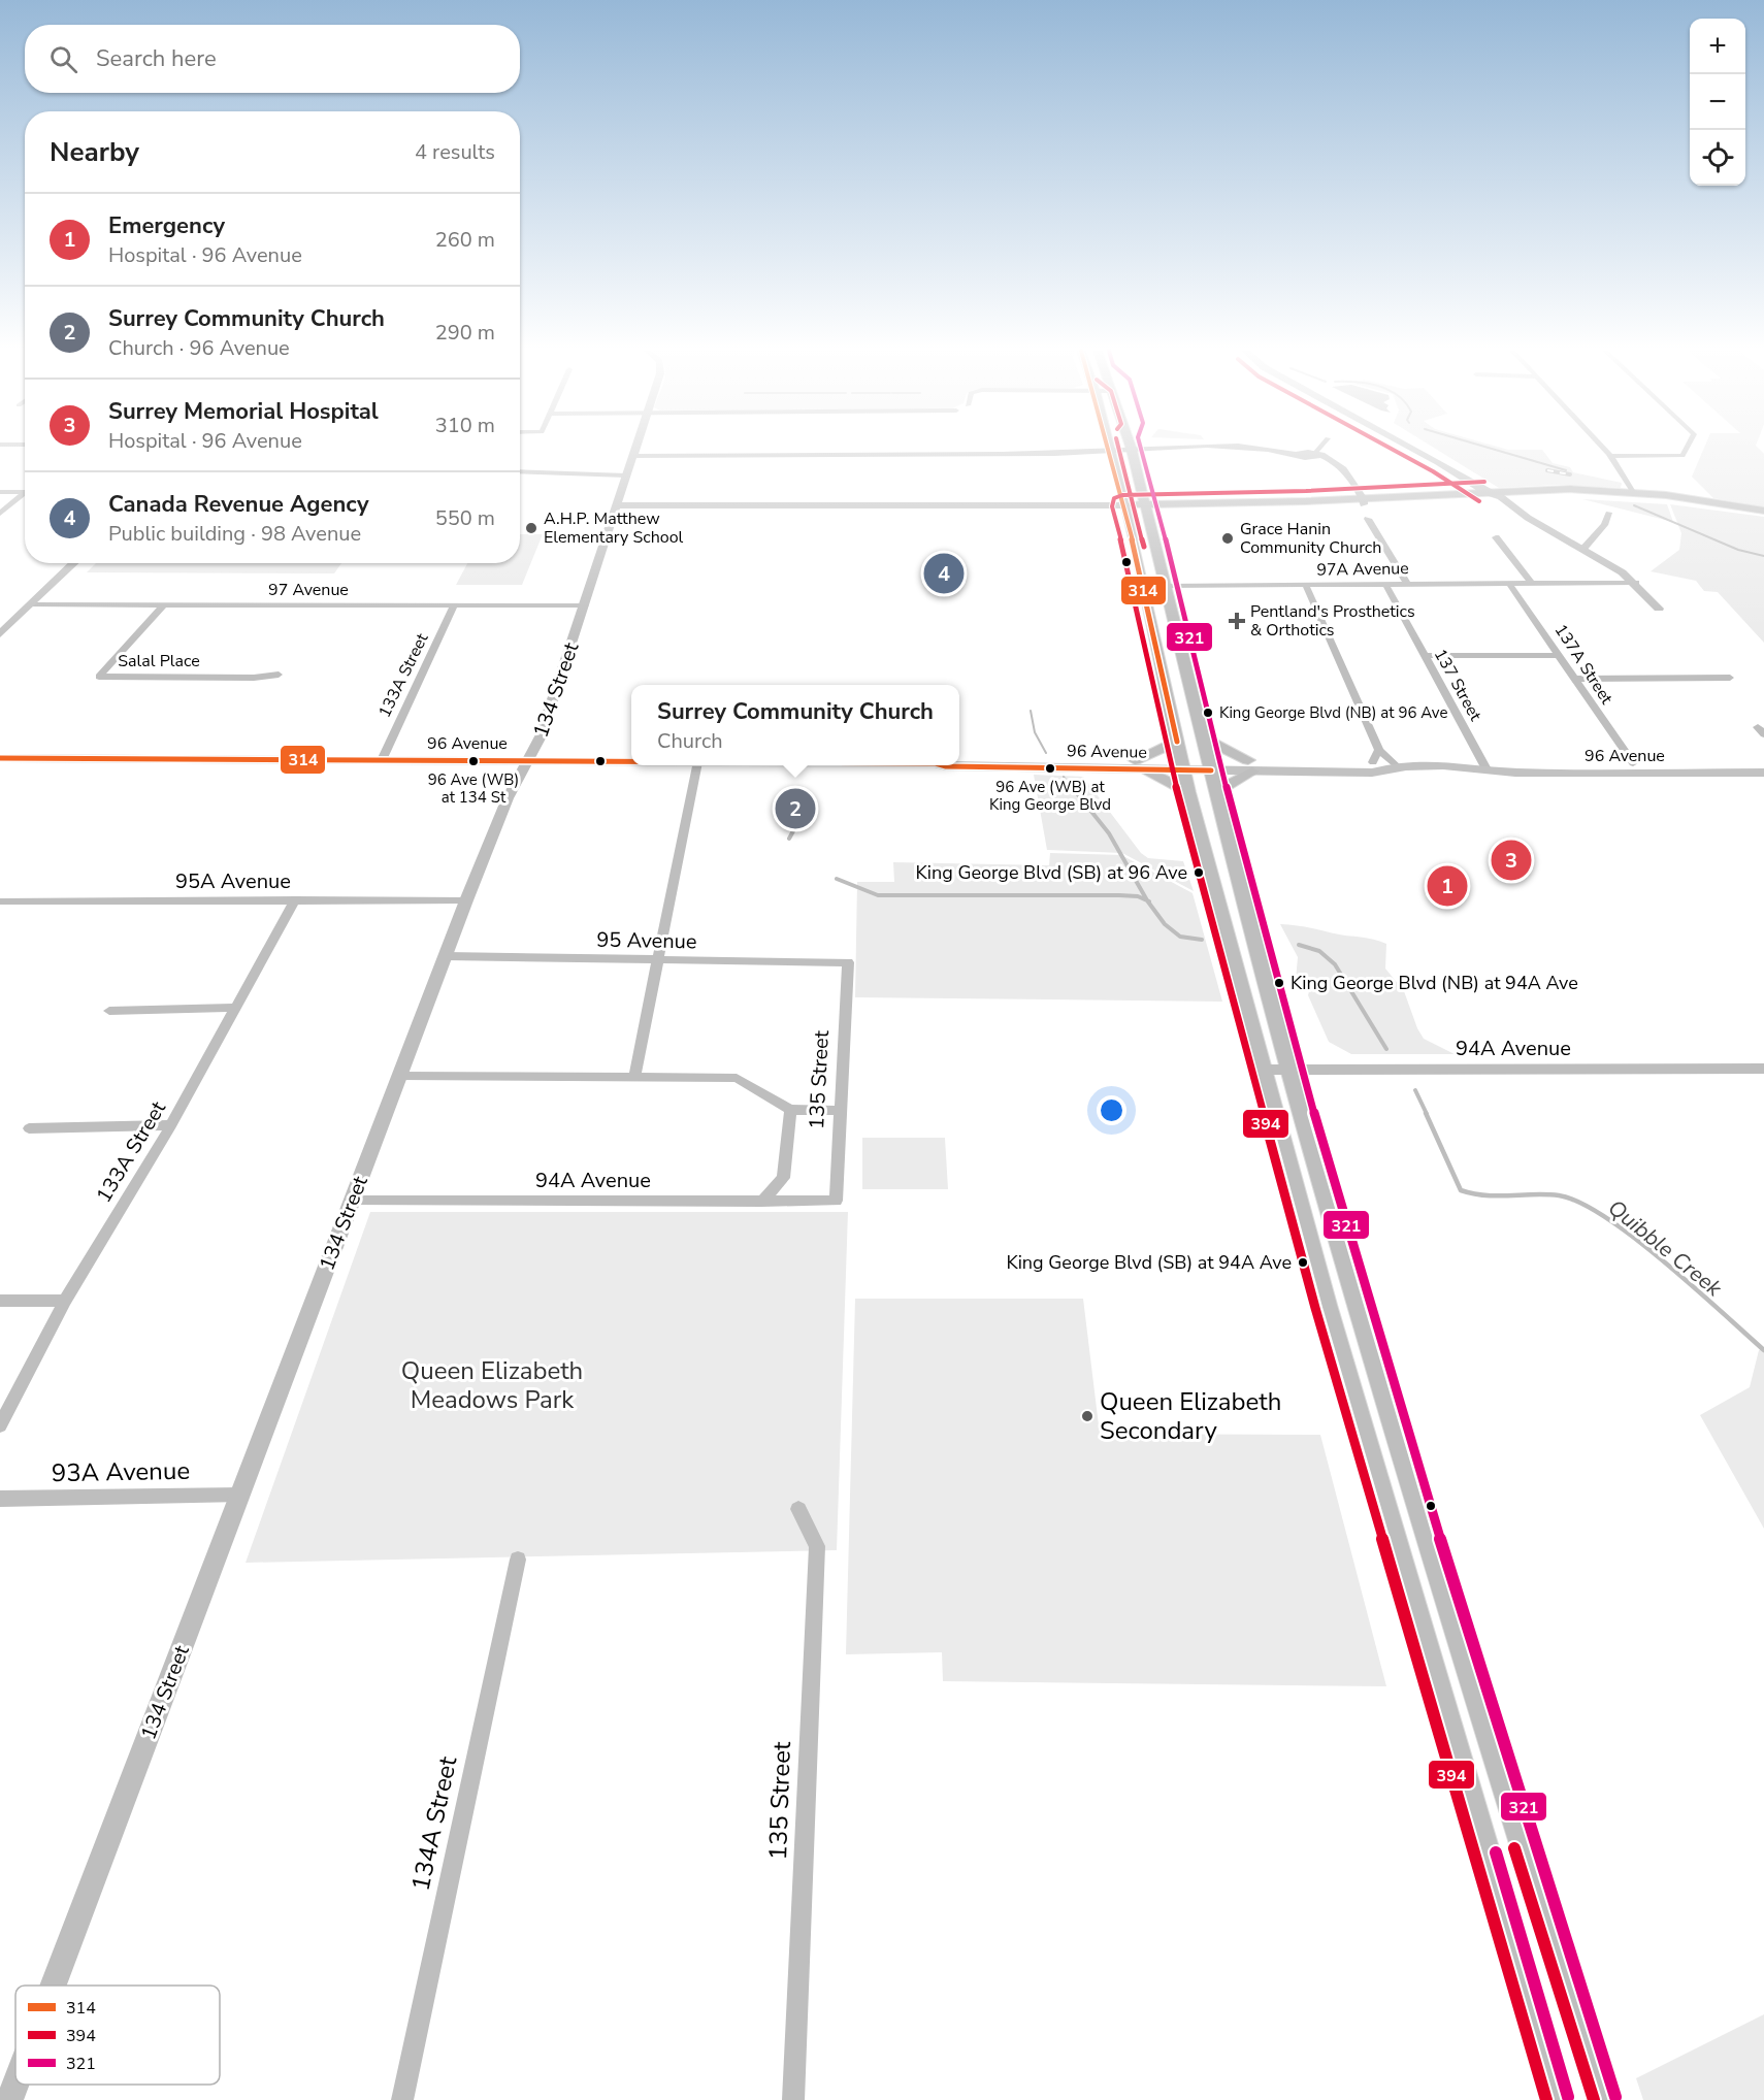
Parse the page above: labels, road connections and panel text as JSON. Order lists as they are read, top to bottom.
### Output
{
  "streets": {
    "main road": ["96 Avenue"],
    "street": [
      "97A Avenue",
      "97 Avenue",
      "Salal Place",
      "137A Street",
      "133A Street",
      "137 Street",
      "134 Street",
      "95A Avenue",
      "95 Avenue",
      "94A Avenue",
      "135 Street",
      "93A Avenue",
      "134A Street"
    ]
  },
  "crossings": [
    ["97A Avenue", "137A Street"],
    ["97A Avenue", "137 Street"],
    ["97 Avenue", "Salal Place"],
    ["97 Avenue", "133A Street"],
    ["97 Avenue", "134 Street"],
    ["137A Street", "96 Avenue"],
    ["133A Street", "96 Avenue"],
    ["133A Street", "95A Avenue"],
    ["137 Street", "96 Avenue"],
    ["134 Street", "96 Avenue"],
    ["134 Street", "95A Avenue"],
    ["134 Street", "95 Avenue"],
    ["134 Street", "94A Avenue"],
    ["134 Street", "93A Avenue"],
    ["95 Avenue", "135 Street"],
    ["94A Avenue", "135 Street"]
  ],
  "water": ["Quibble Creek"],
  "parks": ["Queen Elizabeth Meadows Park"],
  "places": {
    "other": [
      "A.H.P. Matthew Elementary School",
      "Grace Hanin Community Church",
      "King George Blvd (NB) at 96 Ave",
      "96 Ave (WB) at 134 St",
      "96 Ave (WB) at King George Blvd",
      "King George Blvd (SB) at 96 Ave",
      "King George Blvd (NB) at 94A Ave",
      "King George Blvd (SB) at 94A Ave",
      "Queen Elizabeth Secondary"
    ],
    "health": ["Pentland's Prosthetics & Orthotics"]
  },
  "lines": ["transit line 314", "transit line 394", "transit line 321"],
  "legend": ["314", "394", "321"],
  "page": {
    "map_buttons": ["+", "−"],
    "search": "Search here",
    "heading": ["Nearby", "4 results"],
    "list": [
      {
        "mark": "1",
        "name": "Emergency",
        "note": "Hospital · 96 Avenue",
        "value": "260 m"
      },
      {
        "mark": "2",
        "name": "Surrey Community Church",
        "note": "Church · 96 Avenue",
        "value": "290 m"
      },
      {
        "mark": "3",
        "name": "Surrey Memorial Hospital",
        "note": "Hospital · 96 Avenue",
        "value": "310 m"
      },
      {
        "mark": "4",
        "name": "Canada Revenue Agency",
        "note": "Public building · 98 Avenue",
        "value": "550 m"
      }
    ],
    "pins": [
      "4",
      "2",
      "3",
      "1"
    ],
    "popup": ["Surrey Community Church", "Church"]
  }
}
